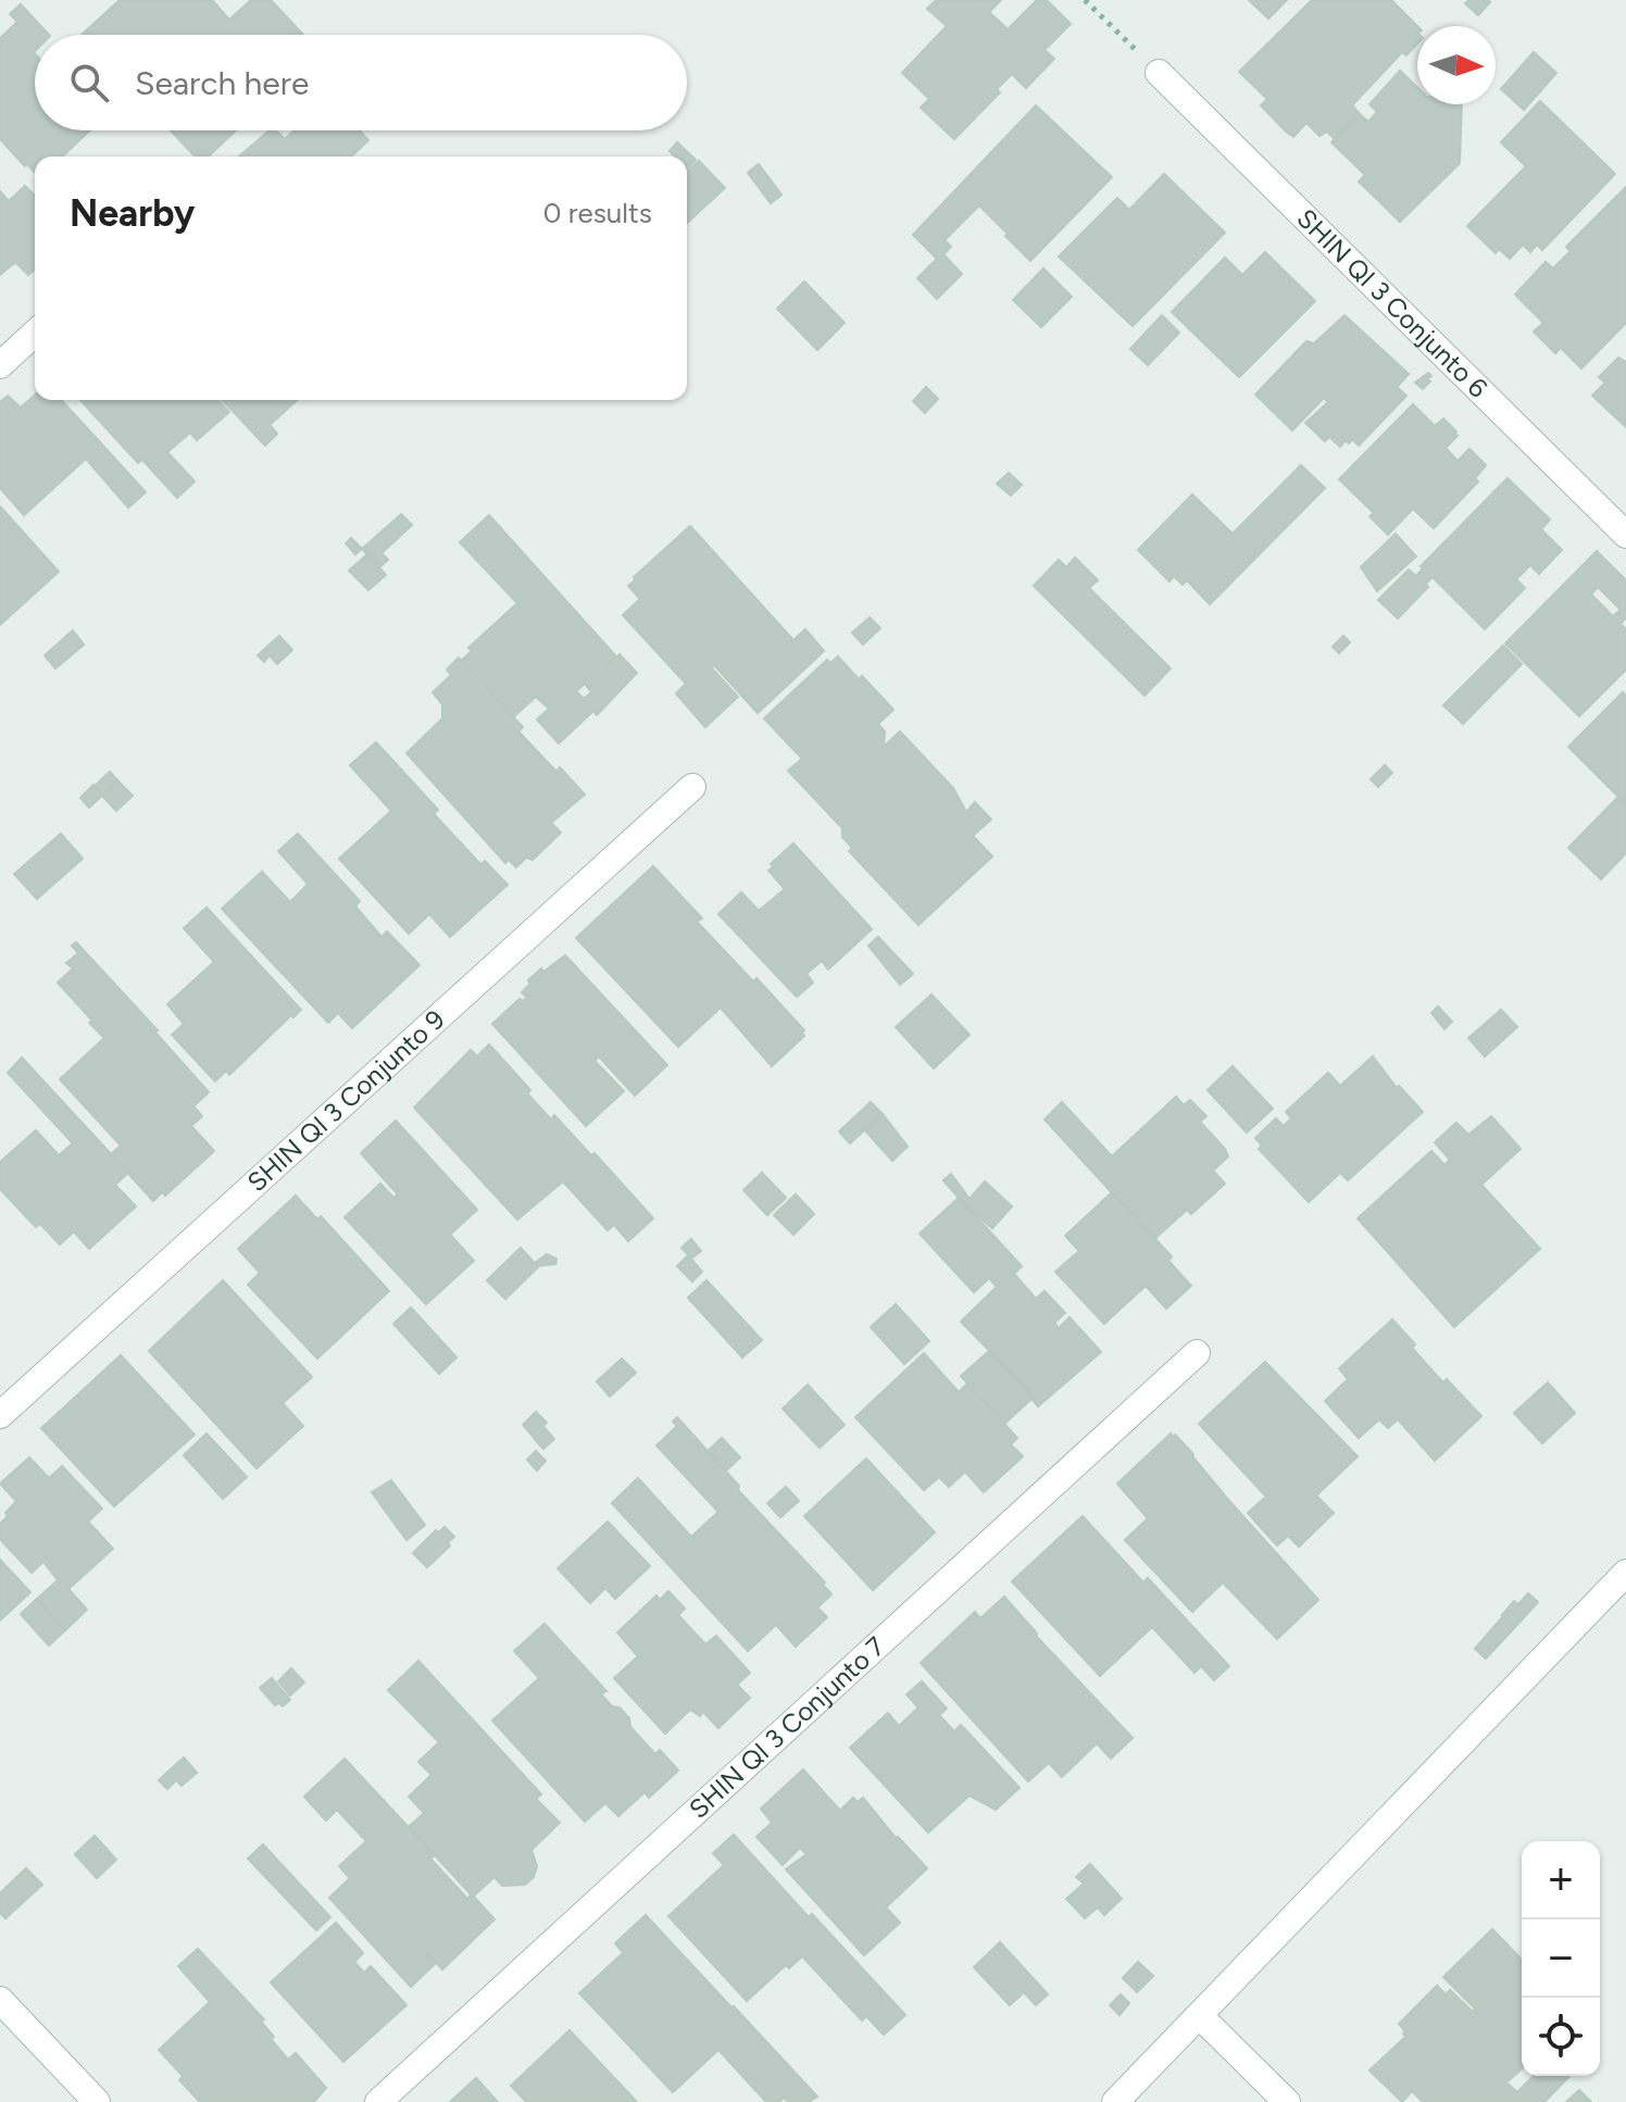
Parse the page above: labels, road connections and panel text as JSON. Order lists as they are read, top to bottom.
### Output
{
  "streets": {
    "street": ["SHIN QI 3 Conjunto 6", "SHIN QI 3 Conjunto 9", "SHIN QI 3 Conjunto 7"]
  },
  "north": "right",
  "page": {
    "search": "Search here",
    "heading": ["Nearby", "0 results"],
    "map_buttons": ["+", "−"]
  }
}
